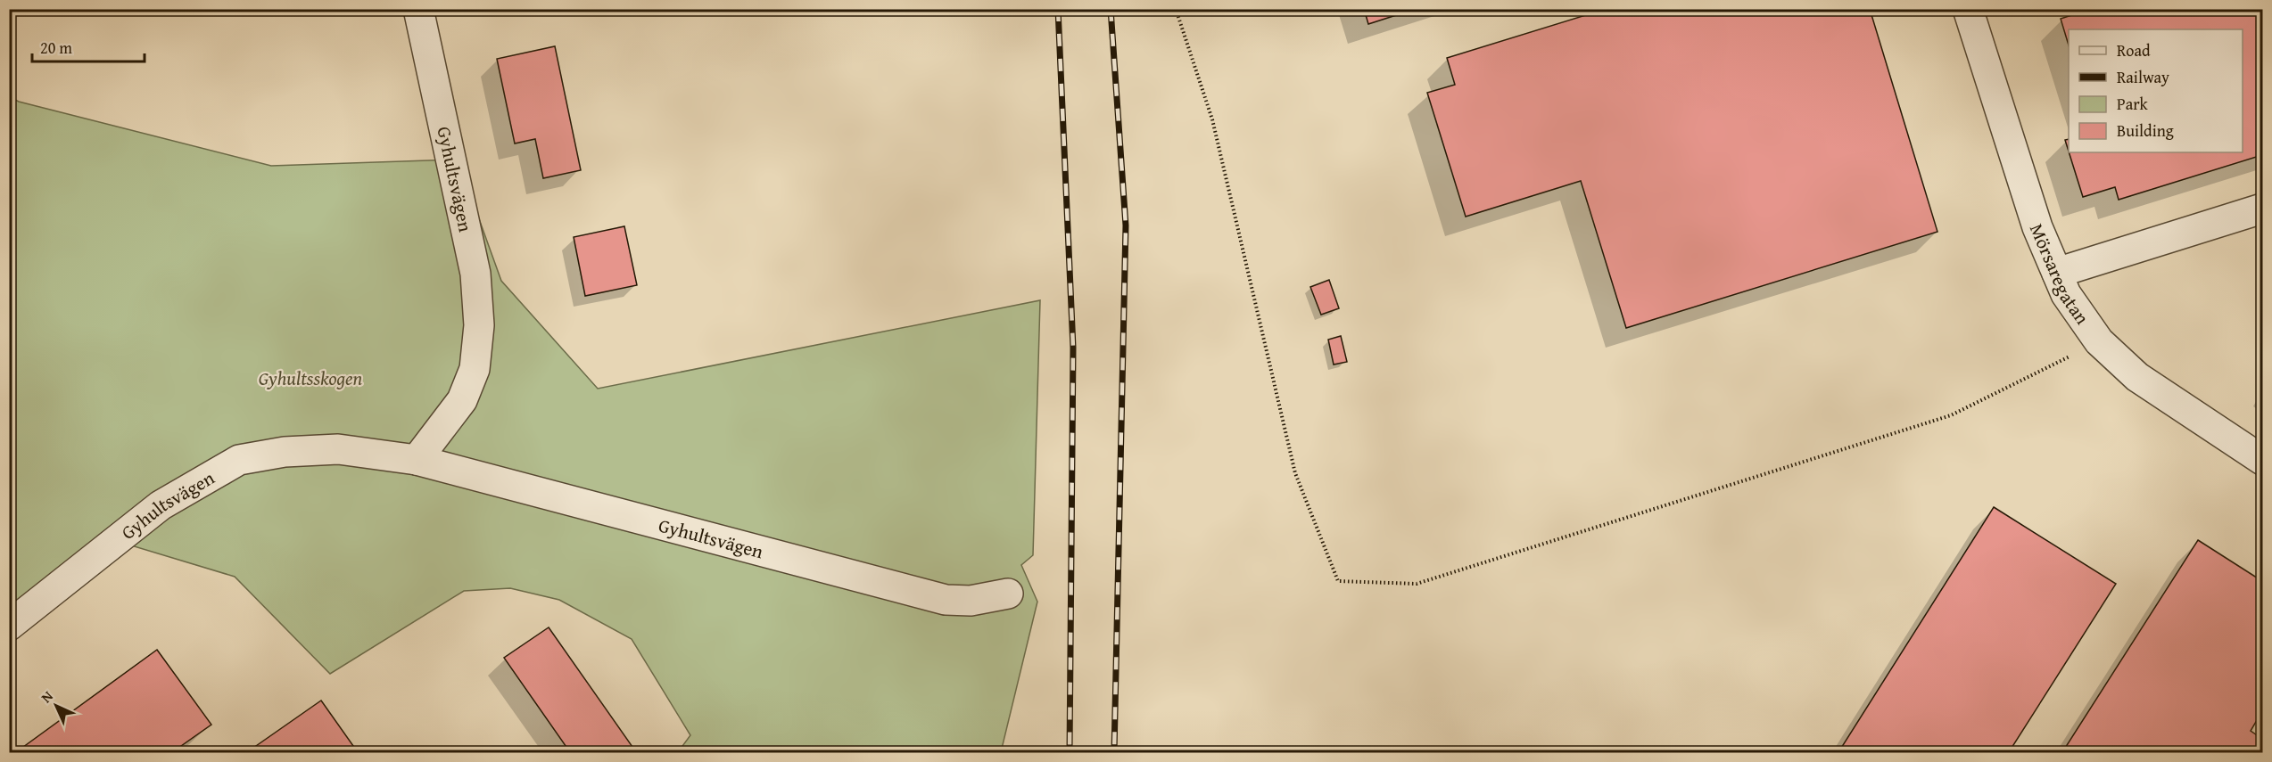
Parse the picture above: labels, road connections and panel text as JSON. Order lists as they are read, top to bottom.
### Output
{
  "streets": {
    "street": ["Gyhultsvägen", "Mörsaregatan"]
  },
  "parks": ["Gyhultsskogen"],
  "legend": [
    "Road",
    "Railway",
    "Park",
    "Building"
  ],
  "scale_bar": "20 m",
  "north": "top left"
}
